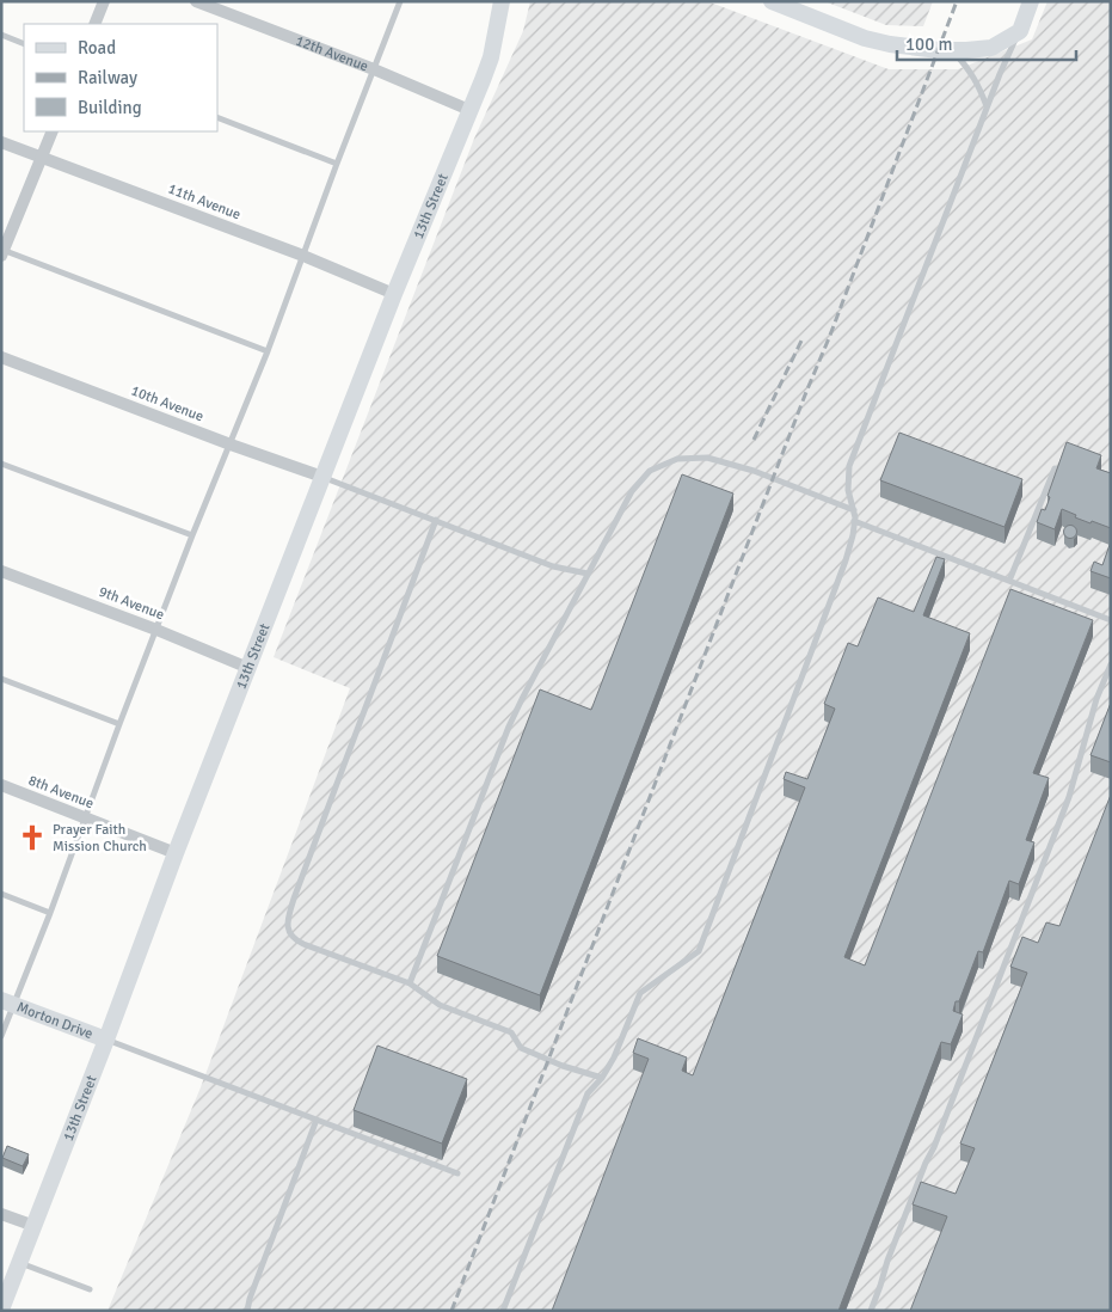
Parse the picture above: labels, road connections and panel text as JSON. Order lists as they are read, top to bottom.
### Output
{
  "streets": {
    "street": [
      "12th Avenue",
      "11th Avenue",
      "13th Street",
      "10th Avenue",
      "9th Avenue",
      "8th Avenue",
      "Morton Drive"
    ]
  },
  "crossings": [
    ["12th Avenue", "13th Street"],
    ["11th Avenue", "13th Street"],
    ["13th Street", "10th Avenue"],
    ["13th Street", "9th Avenue"],
    ["13th Street", "8th Avenue"],
    ["13th Street", "Morton Drive"]
  ],
  "places": {
    "church": ["Prayer Faith Mission Church"]
  },
  "legend": ["Road", "Railway", "Building"],
  "scale_bar": "100 m"
}
